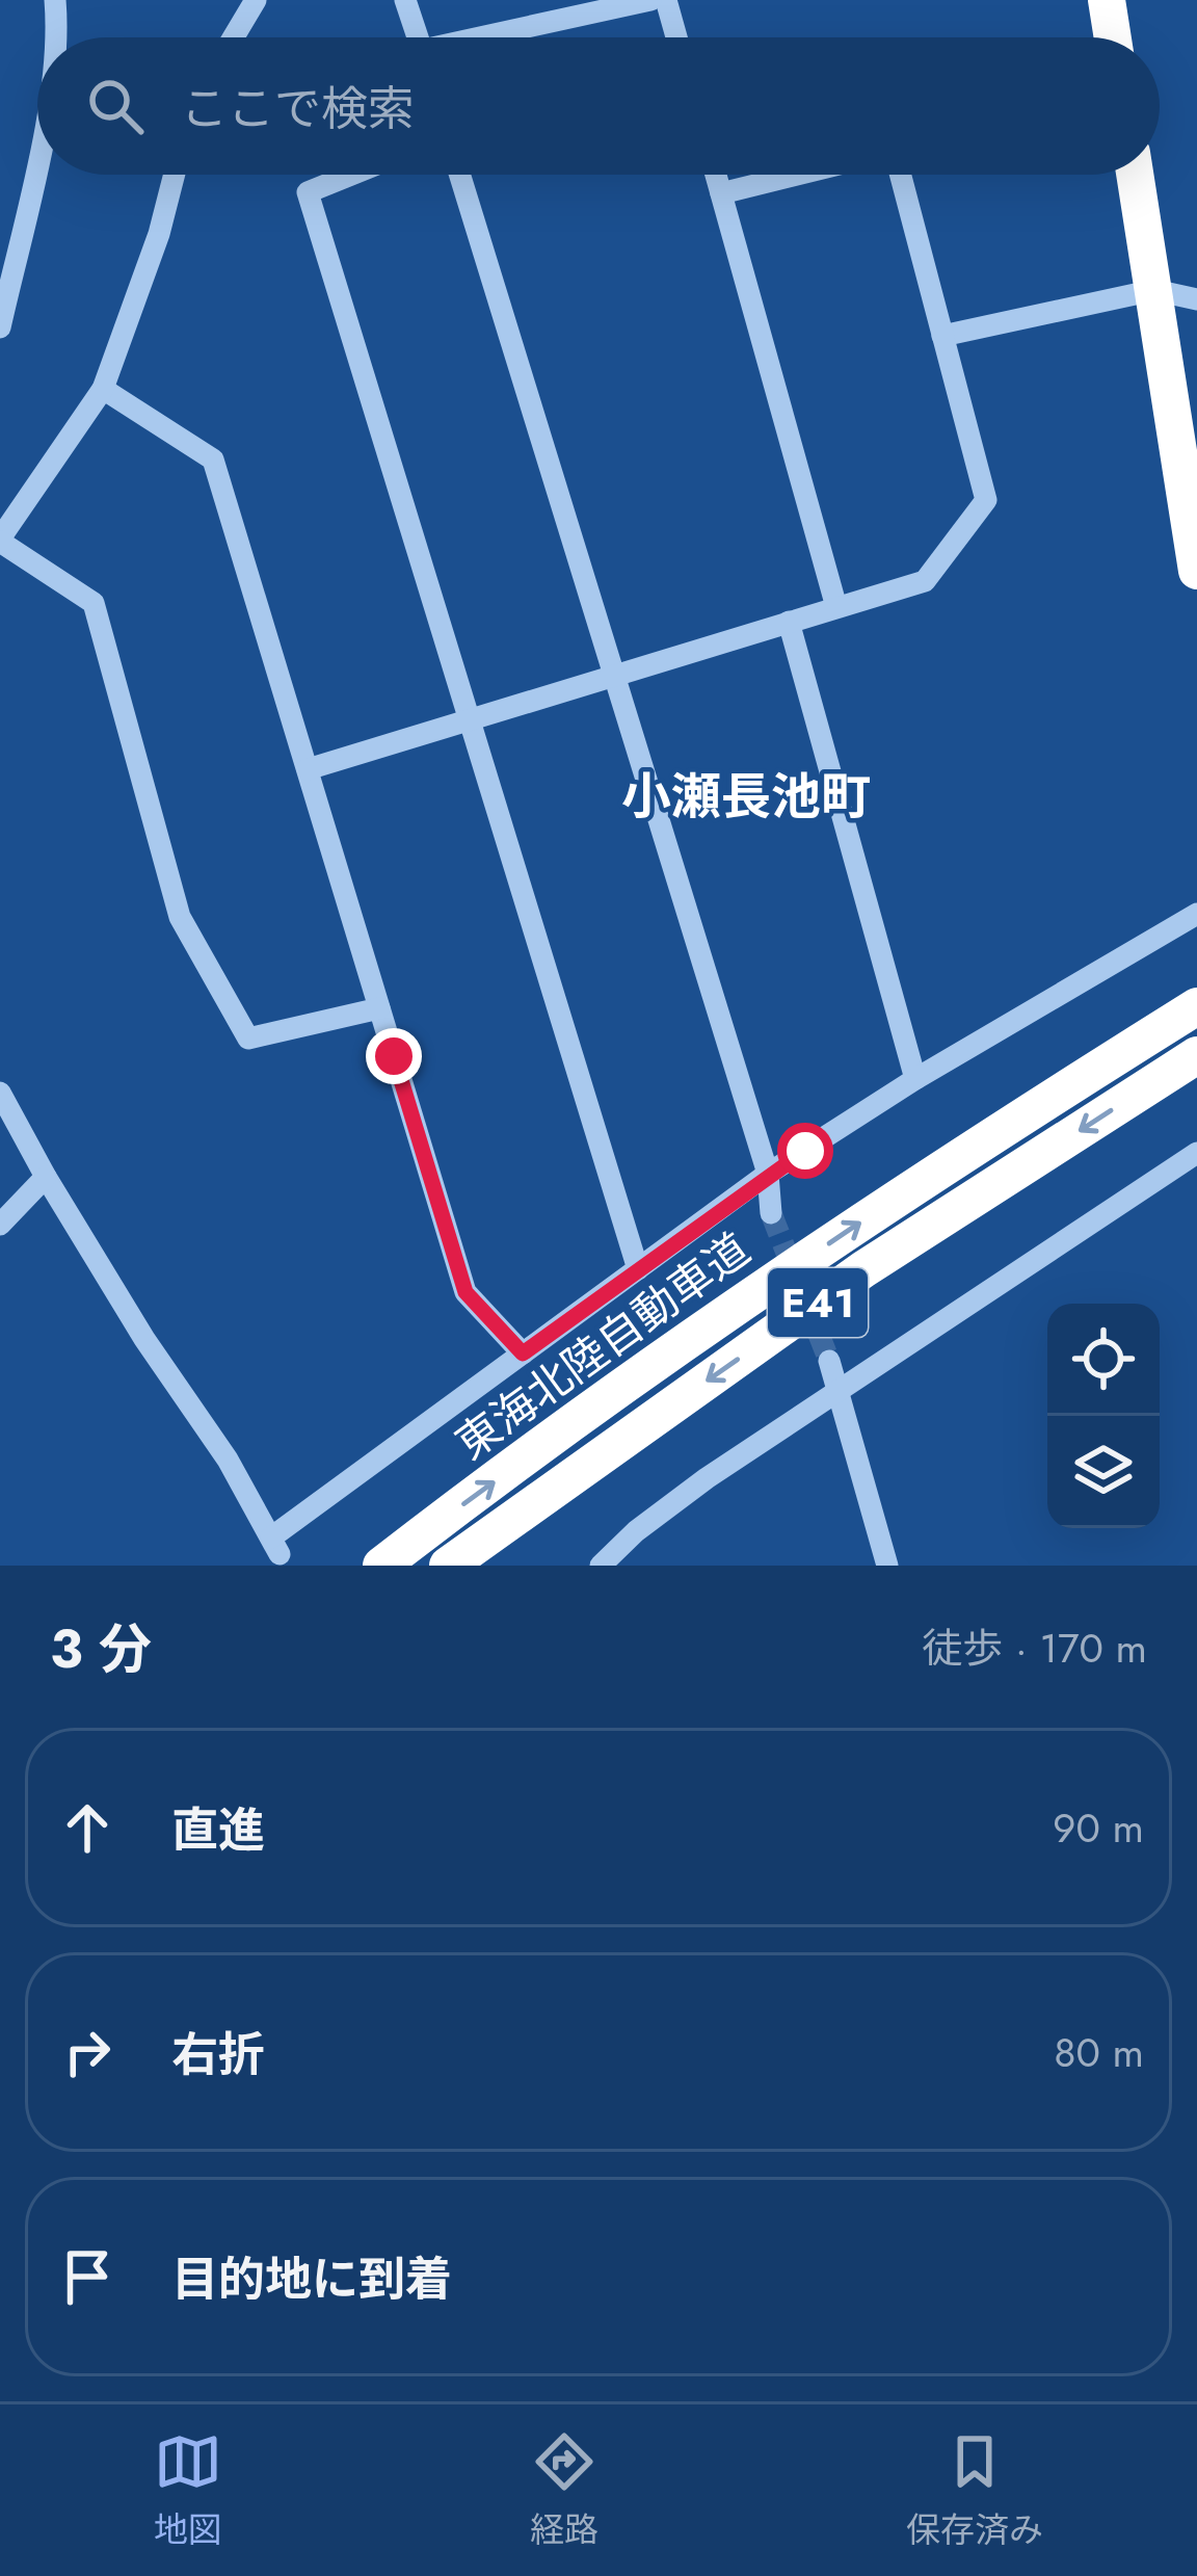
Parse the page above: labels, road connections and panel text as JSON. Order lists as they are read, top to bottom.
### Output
{
  "streets": {
    "highway": ["E41", "東海北陸自動車道"]
  },
  "districts": ["小瀬長池町"],
  "page": {
    "search": "ここで検索",
    "heading": ["3 分", "徒歩 · 170 m"],
    "list": [
      ["直進", "90 m"],
      ["右折", "80 m"],
      "目的地に到着"
    ],
    "nav": ["地図", "経路", "保存済み"]
  }
}
